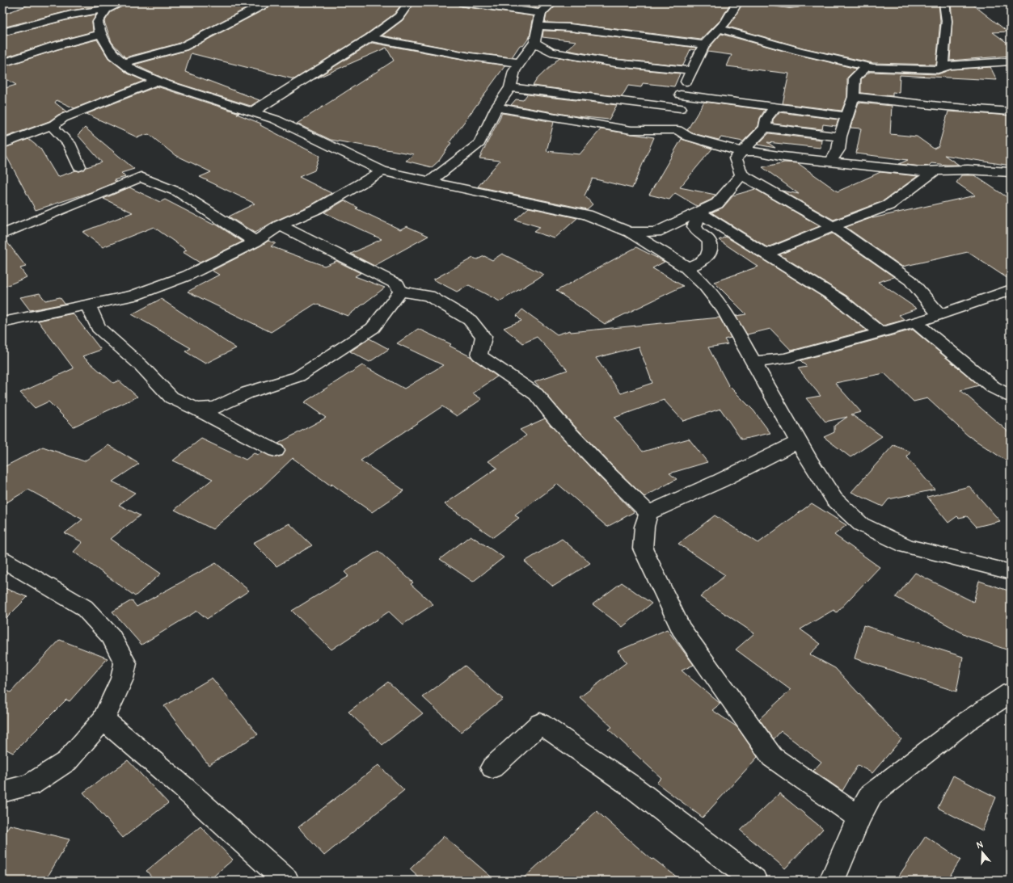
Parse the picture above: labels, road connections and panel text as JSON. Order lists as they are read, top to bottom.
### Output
{
  "north": "top"
}
